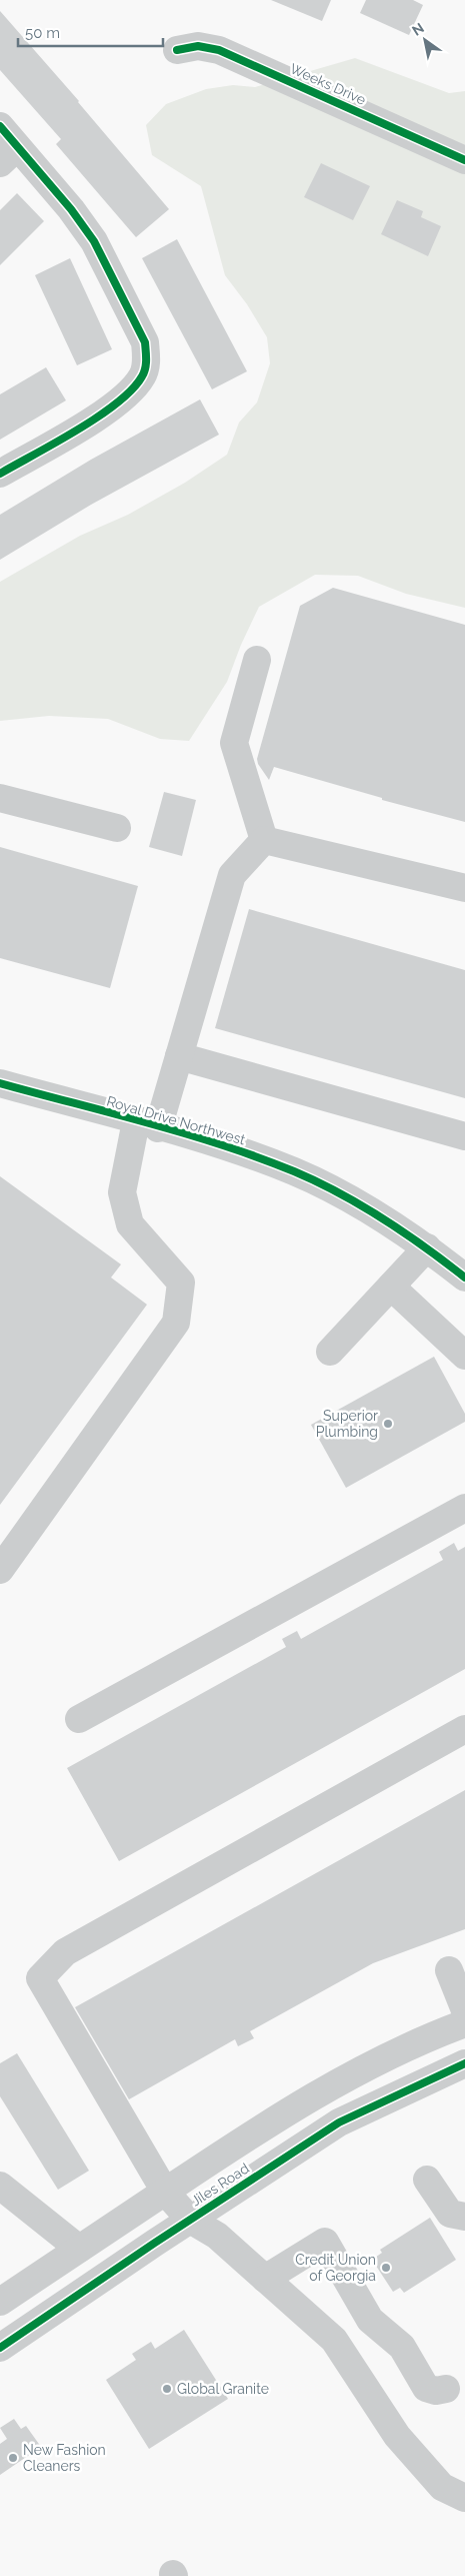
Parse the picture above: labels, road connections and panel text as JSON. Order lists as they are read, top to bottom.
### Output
{
  "streets": {
    "street": ["Weeks Drive", "Royal Drive Northwest", "Jiles Road"]
  },
  "places": [
    "Superior Plumbing",
    "Credit Union of Georgia",
    "Global Granite",
    "New Fashion Cleaners"
  ],
  "scale_bar": "50 m",
  "north": "top left"
}
